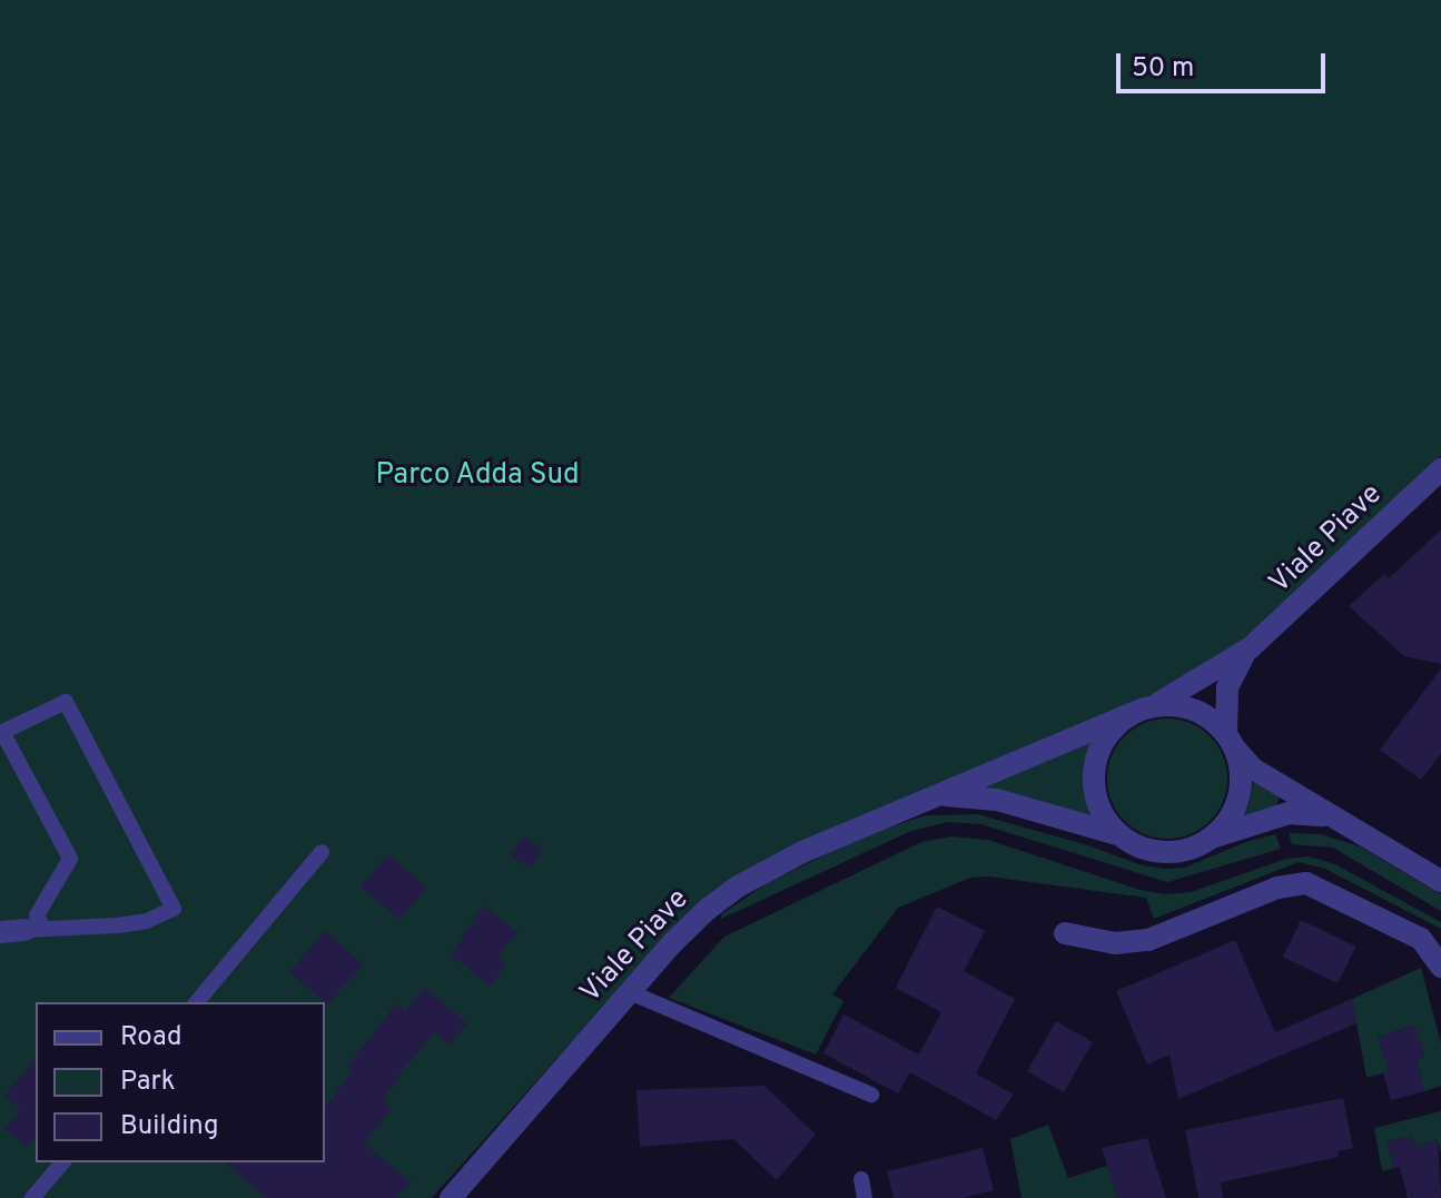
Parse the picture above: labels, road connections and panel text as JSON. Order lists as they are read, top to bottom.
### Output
{
  "streets": {
    "street": ["Viale Piave"]
  },
  "parks": ["Parco Adda Sud"],
  "legend": ["Road", "Park", "Building"],
  "scale_bar": "50 m"
}
